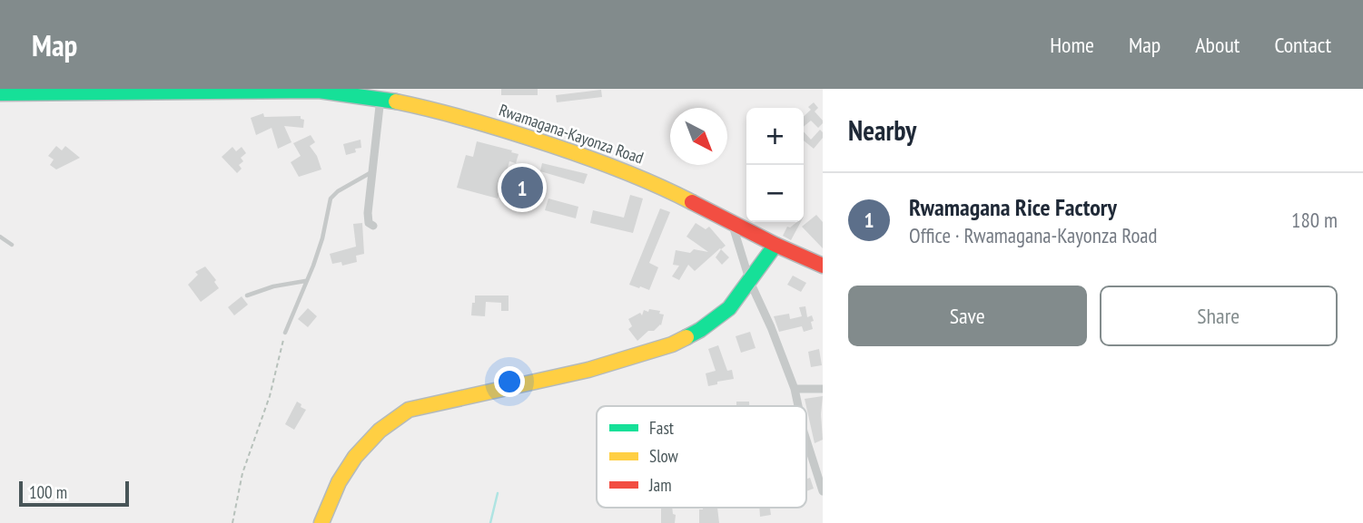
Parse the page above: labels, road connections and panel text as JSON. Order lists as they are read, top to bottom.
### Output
{
  "streets": {
    "highway": ["Rwamagana-Kayonza Road"]
  },
  "legend": ["Fast", "Slow", "Jam"],
  "scale_bar": "100 m",
  "north": "bottom right",
  "page": {
    "header": "Map",
    "nav": [
      "Home",
      "Map",
      "About",
      "Contact"
    ],
    "heading": "Nearby",
    "map_buttons": ["+", "−"],
    "pins": "1",
    "list": [
      {
        "mark": "1",
        "name": "Rwamagana Rice Factory",
        "note": "Office · Rwamagana-Kayonza Road",
        "value": "180 m"
      }
    ],
    "buttons": ["Save", "Share"],
    "scale": "100 m"
  }
}
